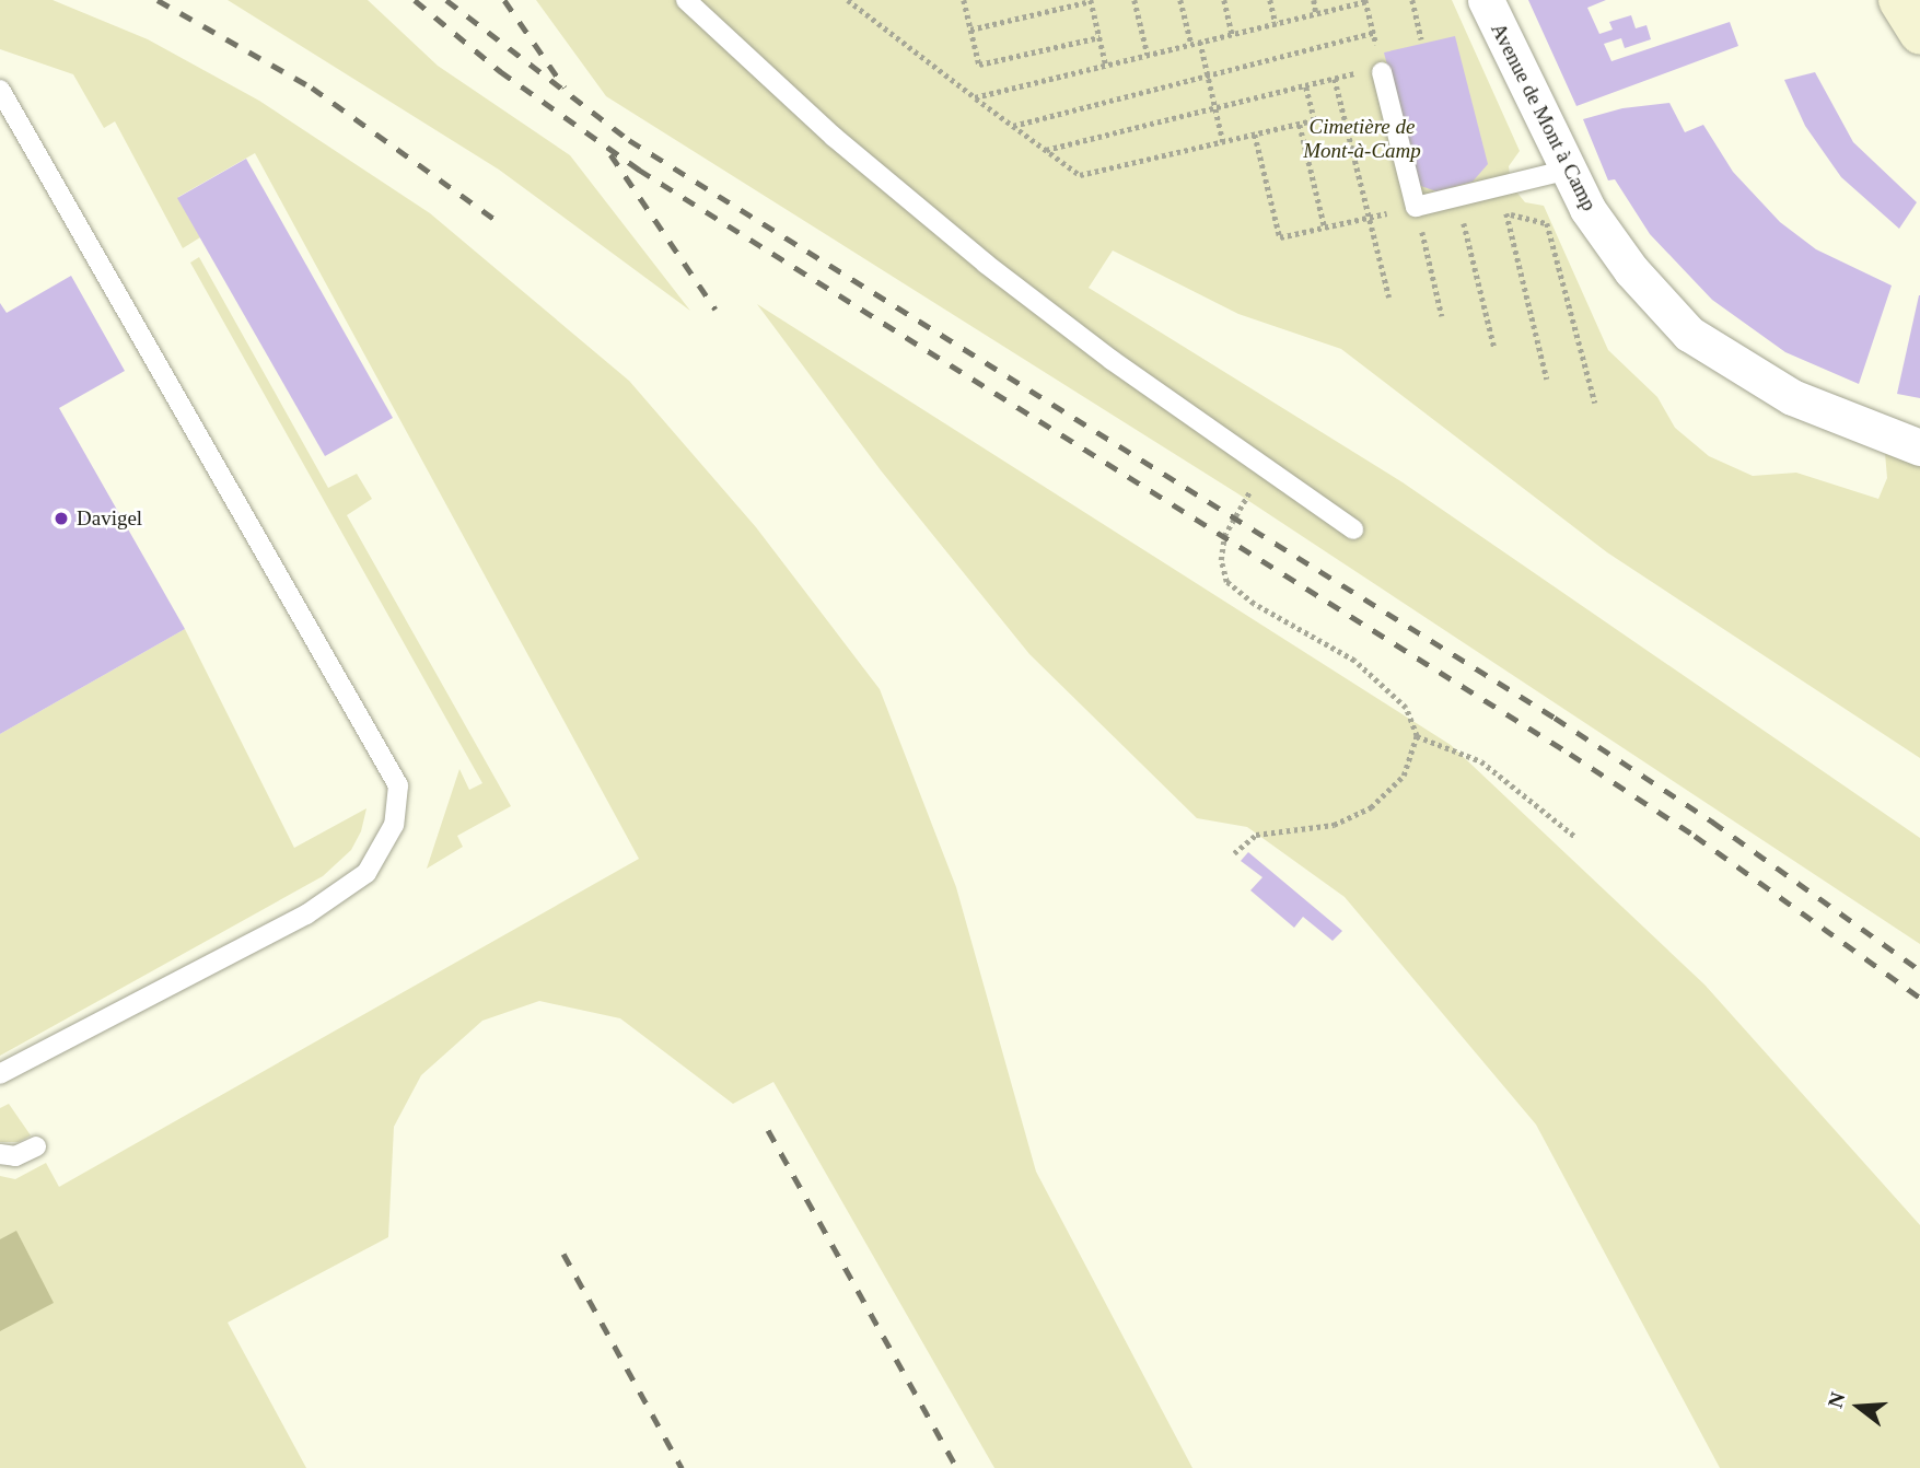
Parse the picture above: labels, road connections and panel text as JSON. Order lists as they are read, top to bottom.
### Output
{
  "streets": {
    "street": ["Avenue de Mont à Camp"]
  },
  "parks": ["Cimetière de Mont-à-Camp"],
  "places": ["Davigel"],
  "north": "left"
}
